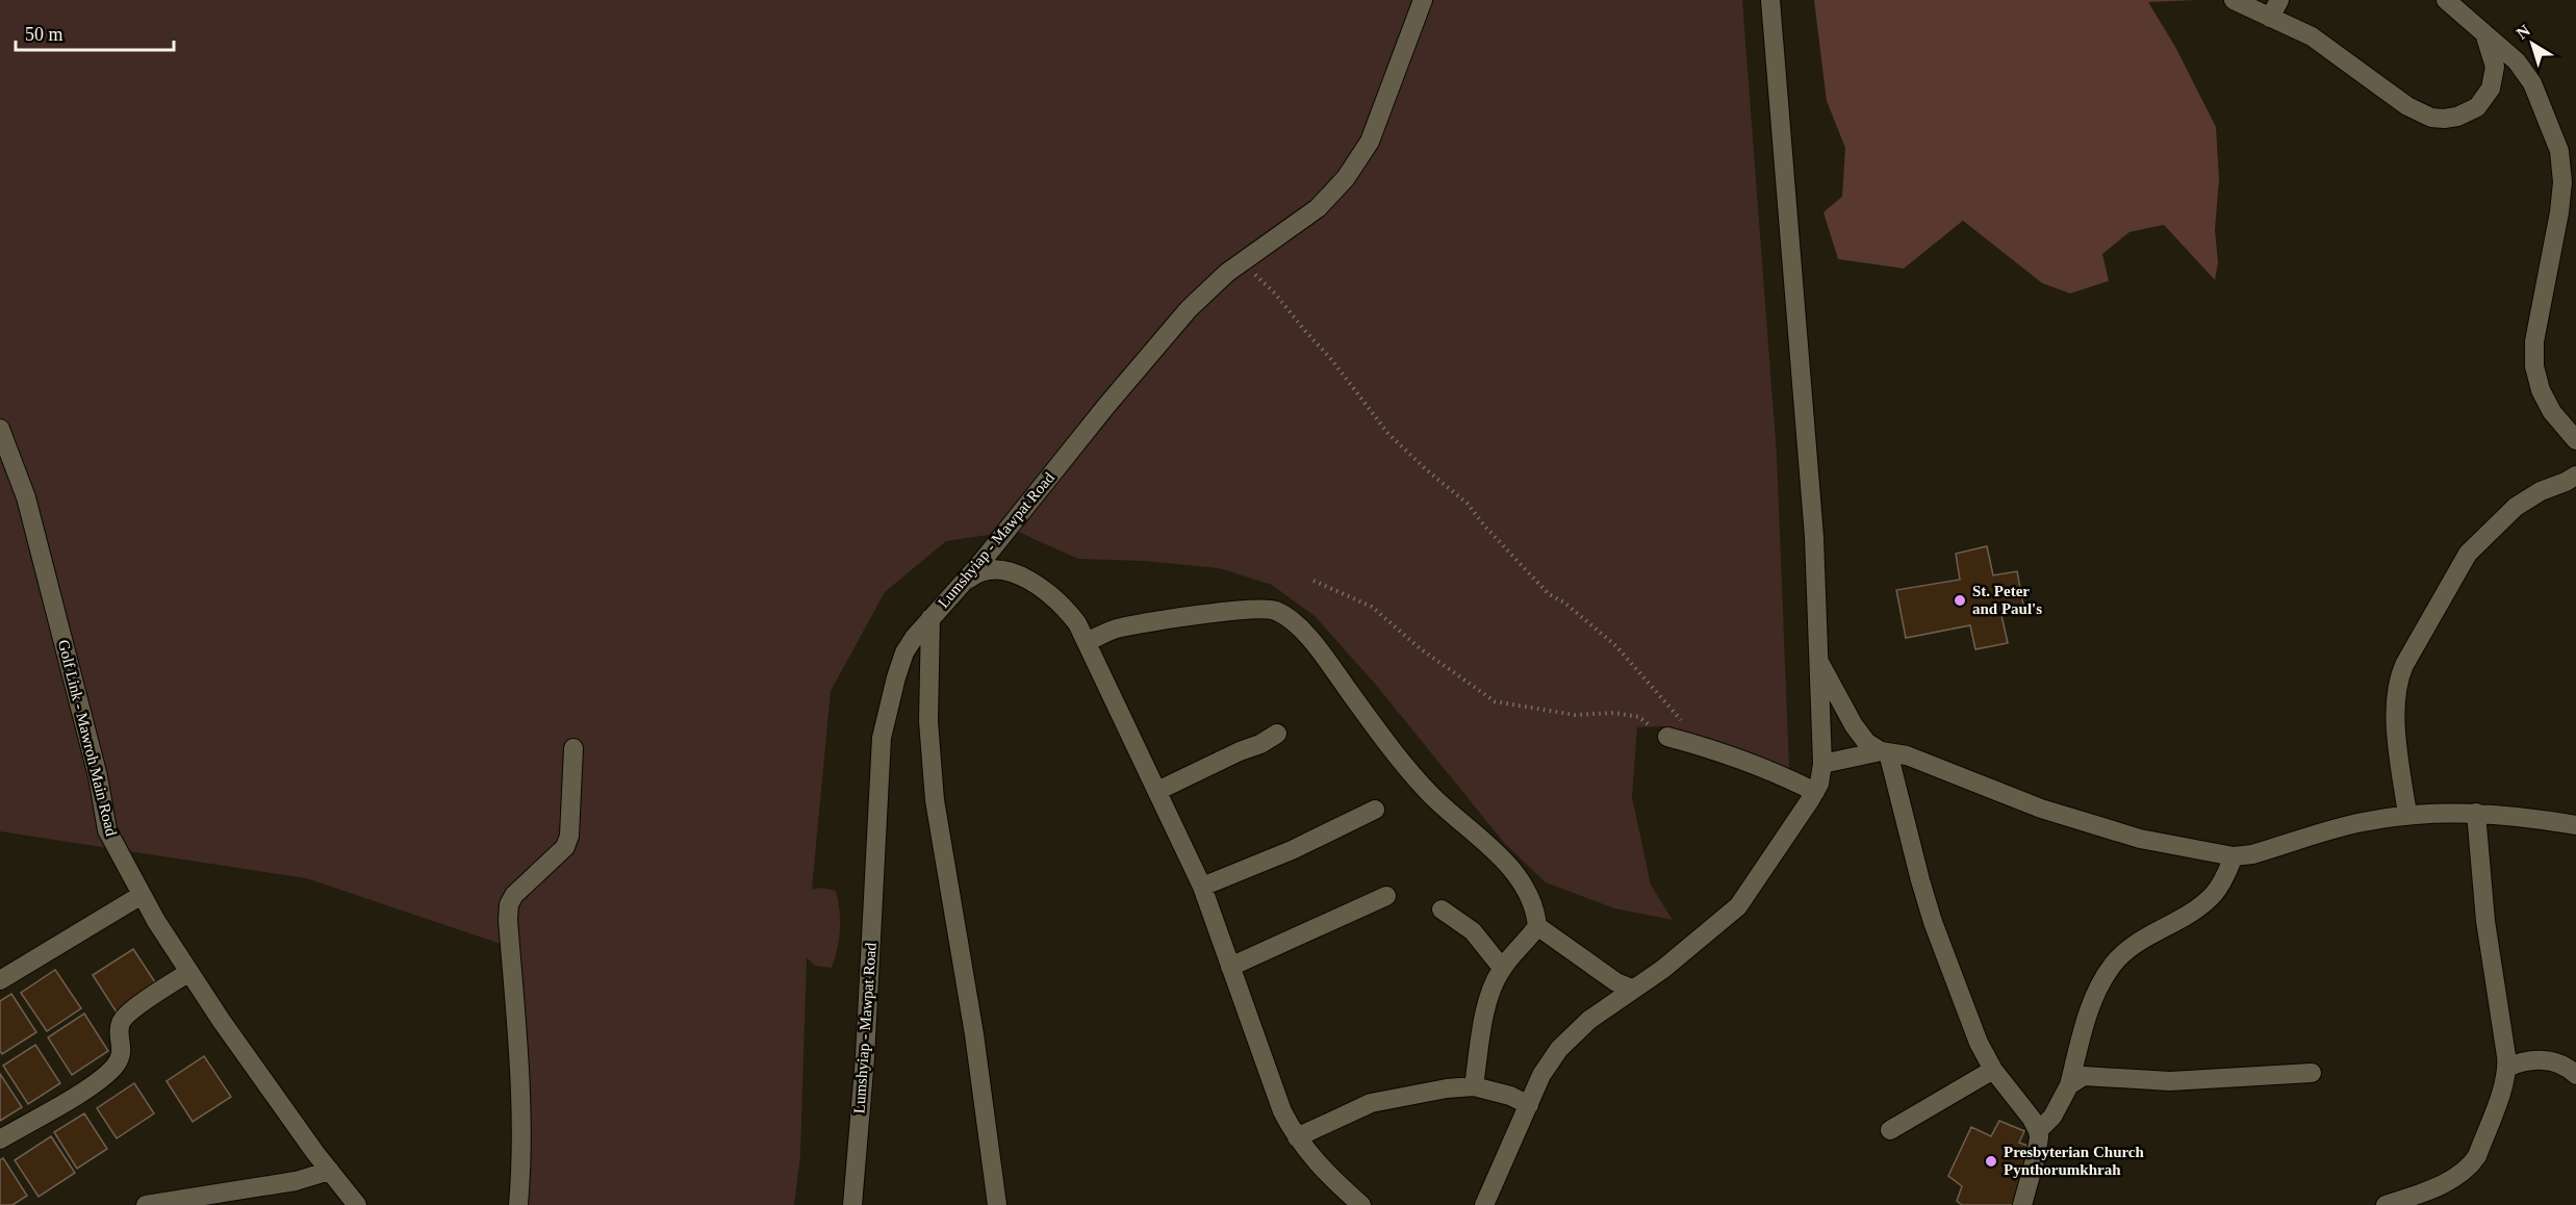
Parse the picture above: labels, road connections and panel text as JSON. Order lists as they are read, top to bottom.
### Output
{
  "streets": {
    "street": ["Lumshyiap - Mawpat Road", "Golf Link - Mawroh Main Road"]
  },
  "places": ["St. Peter and Paul's", "Presbyterian Church Pynthorumkhrah"],
  "scale_bar": "50 m",
  "north": "top left"
}
